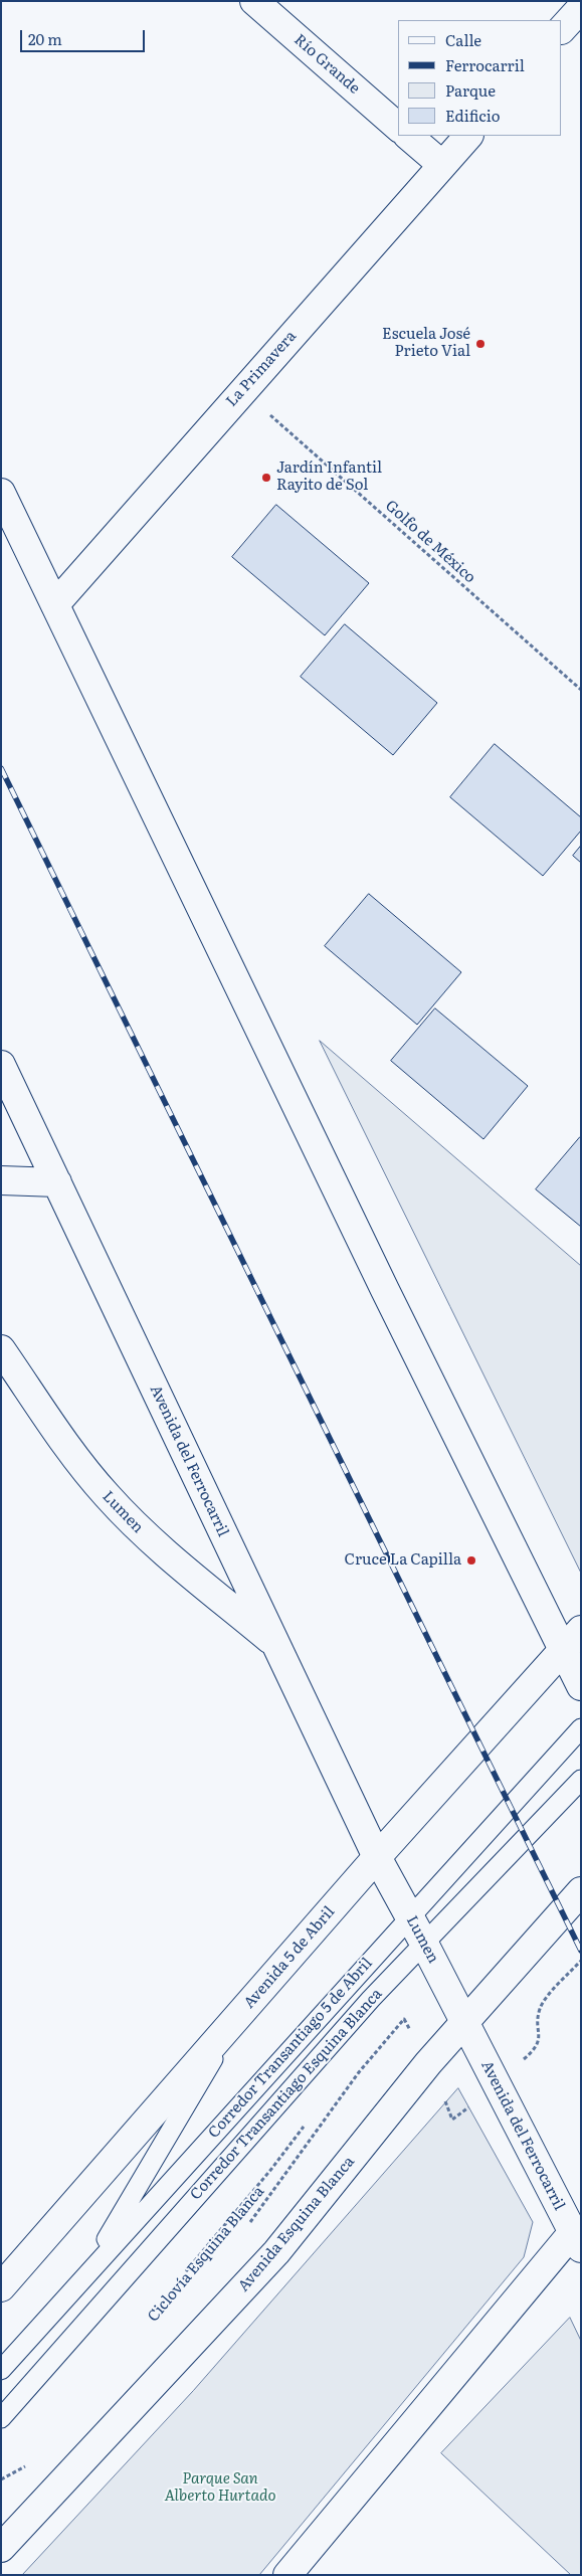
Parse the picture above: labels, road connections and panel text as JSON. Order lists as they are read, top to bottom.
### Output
{
  "streets": {
    "street": [
      "Río Grande",
      "La Primavera",
      "Avenida del Ferrocarril",
      "Lumen",
      "Avenida 5 de Abril",
      "Avenida Esquina Blanca"
    ],
    "lane": ["Corredor Transantiago 5 de Abril", "Corredor Transantiago Esquina Blanca"],
    "path": ["Golfo de México", "Ciclovía Esquina Blanca"]
  },
  "crossings": [
    ["La Primavera", "Golfo de México"],
    ["Avenida del Ferrocarril", "Lumen"],
    ["Avenida del Ferrocarril", "Avenida 5 de Abril"],
    ["Avenida del Ferrocarril", "Avenida Esquina Blanca"],
    ["Lumen", "Avenida 5 de Abril"],
    ["Lumen", "Corredor Transantiago 5 de Abril"],
    ["Lumen", "Corredor Transantiago Esquina Blanca"],
    ["Lumen", "Avenida Esquina Blanca"]
  ],
  "parks": ["Parque San Alberto Hurtado"],
  "places": ["Escuela José Prieto Vial", "Jardín Infantil Rayito de Sol", "Cruce La Capilla"],
  "legend": [
    "Calle",
    "Ferrocarril",
    "Parque",
    "Edificio"
  ],
  "scale_bar": "20 m"
}
